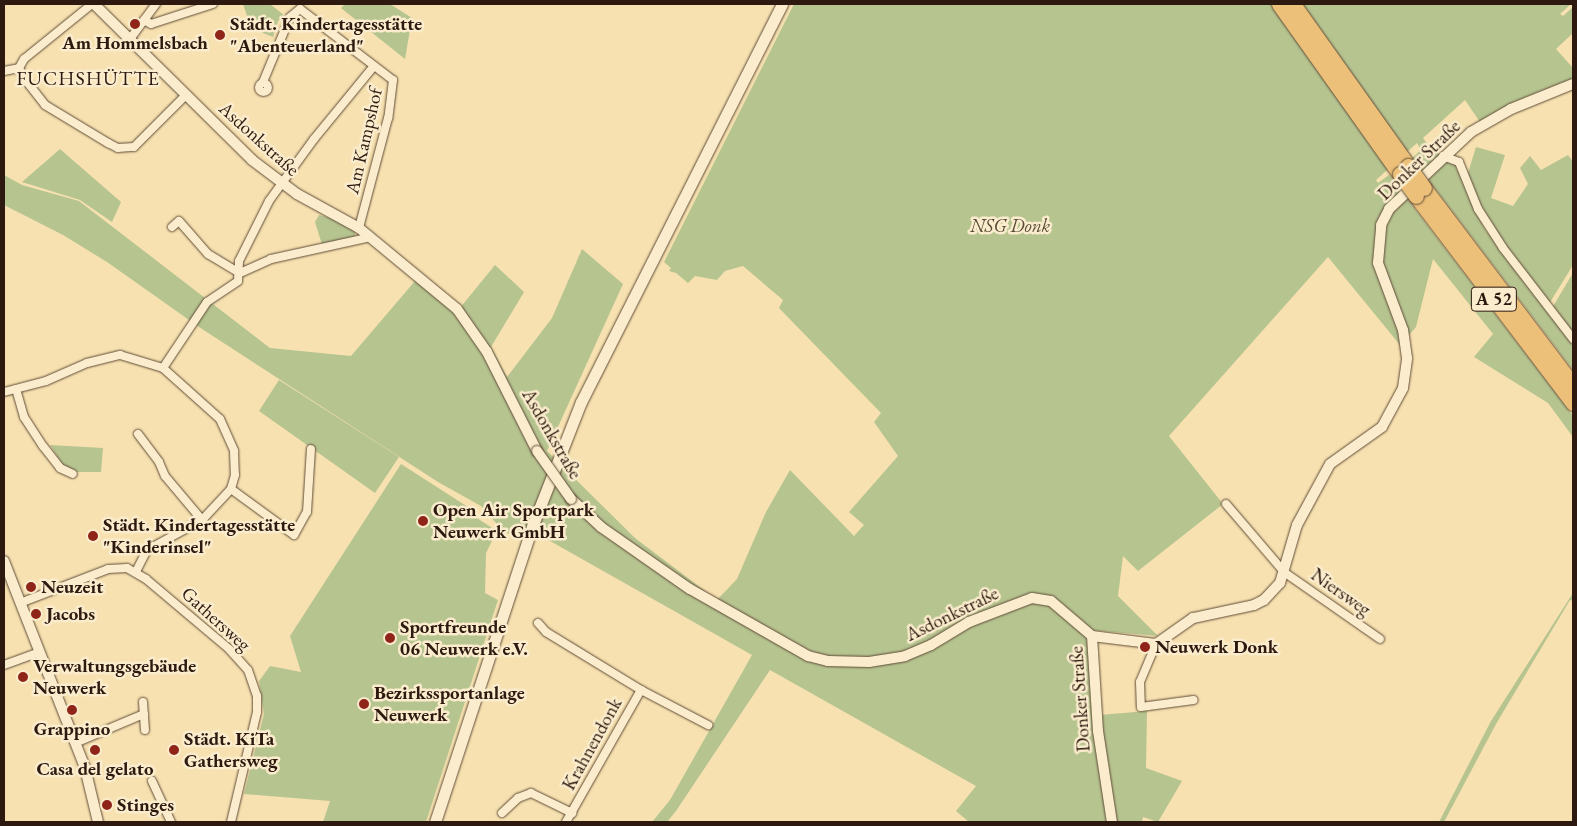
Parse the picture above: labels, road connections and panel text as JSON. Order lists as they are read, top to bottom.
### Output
{
  "streets": {
    "highway": ["A 52"],
    "street": [
      "Asdonkstraße",
      "Am Kampshof",
      "Donker Straße",
      "Niersweg",
      "Gathersweg",
      "Krahnendonk"
    ]
  },
  "crossings": [
    ["Asdonkstraße", "Am Kampshof"],
    ["Asdonkstraße", "Donker Straße"],
    ["Donker Straße", "Niersweg"]
  ],
  "districts": ["FUCHSHÜTTE"],
  "parks": ["NSG Donk"],
  "places": [
    "Am Hommelsbach",
    "Städt. Kindertagesstätte \"Abenteuerland\"",
    "Open Air Sportpark Neuwerk GmbH",
    "Städt. Kindertagesstätte \"Kinderinsel\"",
    "Neuzeit",
    "Jacobs",
    "Sportfreunde 06 Neuwerk e.V.",
    "Neuwerk Donk",
    "Verwaltungsgebäude Neuwerk",
    "Bezirkssportanlage Neuwerk",
    "Grappino",
    "Casa del gelato",
    "Städt. KiTa Gathersweg",
    "Stinges"
  ]
}
